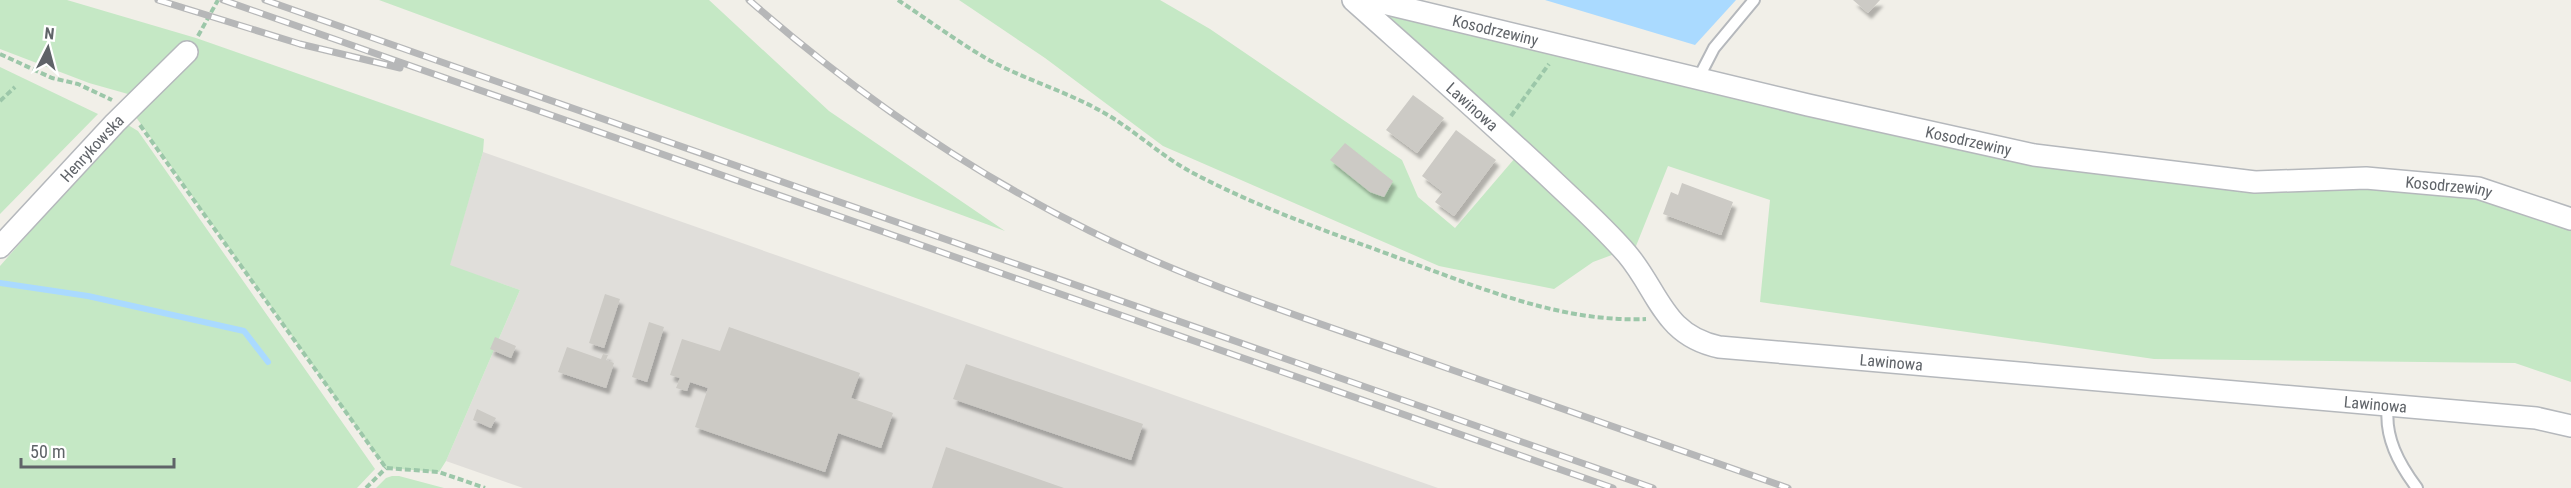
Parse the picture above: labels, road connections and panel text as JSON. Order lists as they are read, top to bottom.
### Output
{
  "streets": {
    "street": ["Kosodrzewiny", "Lawinowa", "Henrykowska"]
  },
  "scale_bar": "50 m",
  "north": "top"
}
